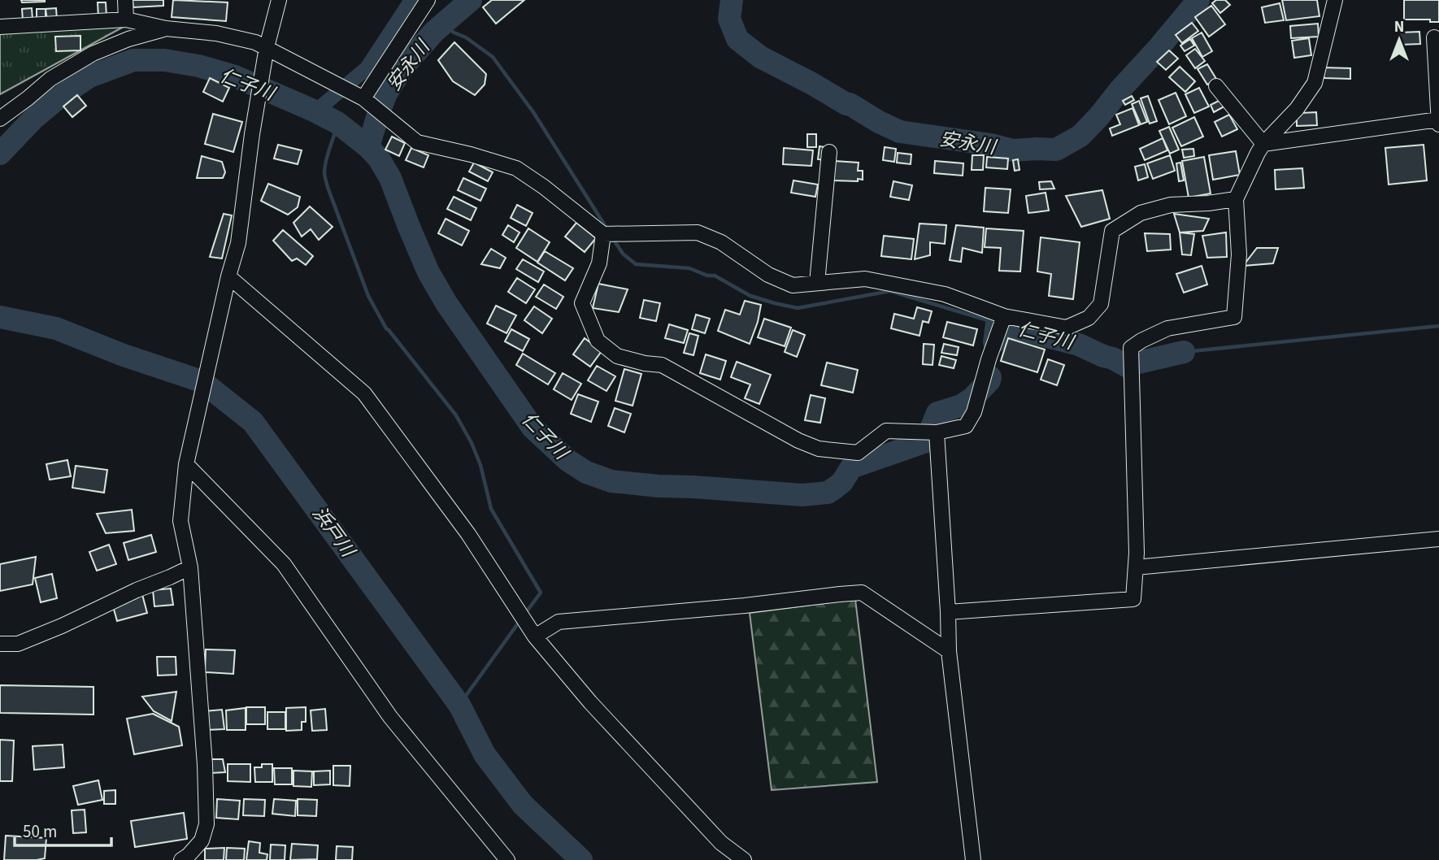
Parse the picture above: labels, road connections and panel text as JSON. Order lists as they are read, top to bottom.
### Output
{
  "water": ["安永川", "仁子川", "浜戸川"],
  "scale_bar": "50 m",
  "north": "top"
}
